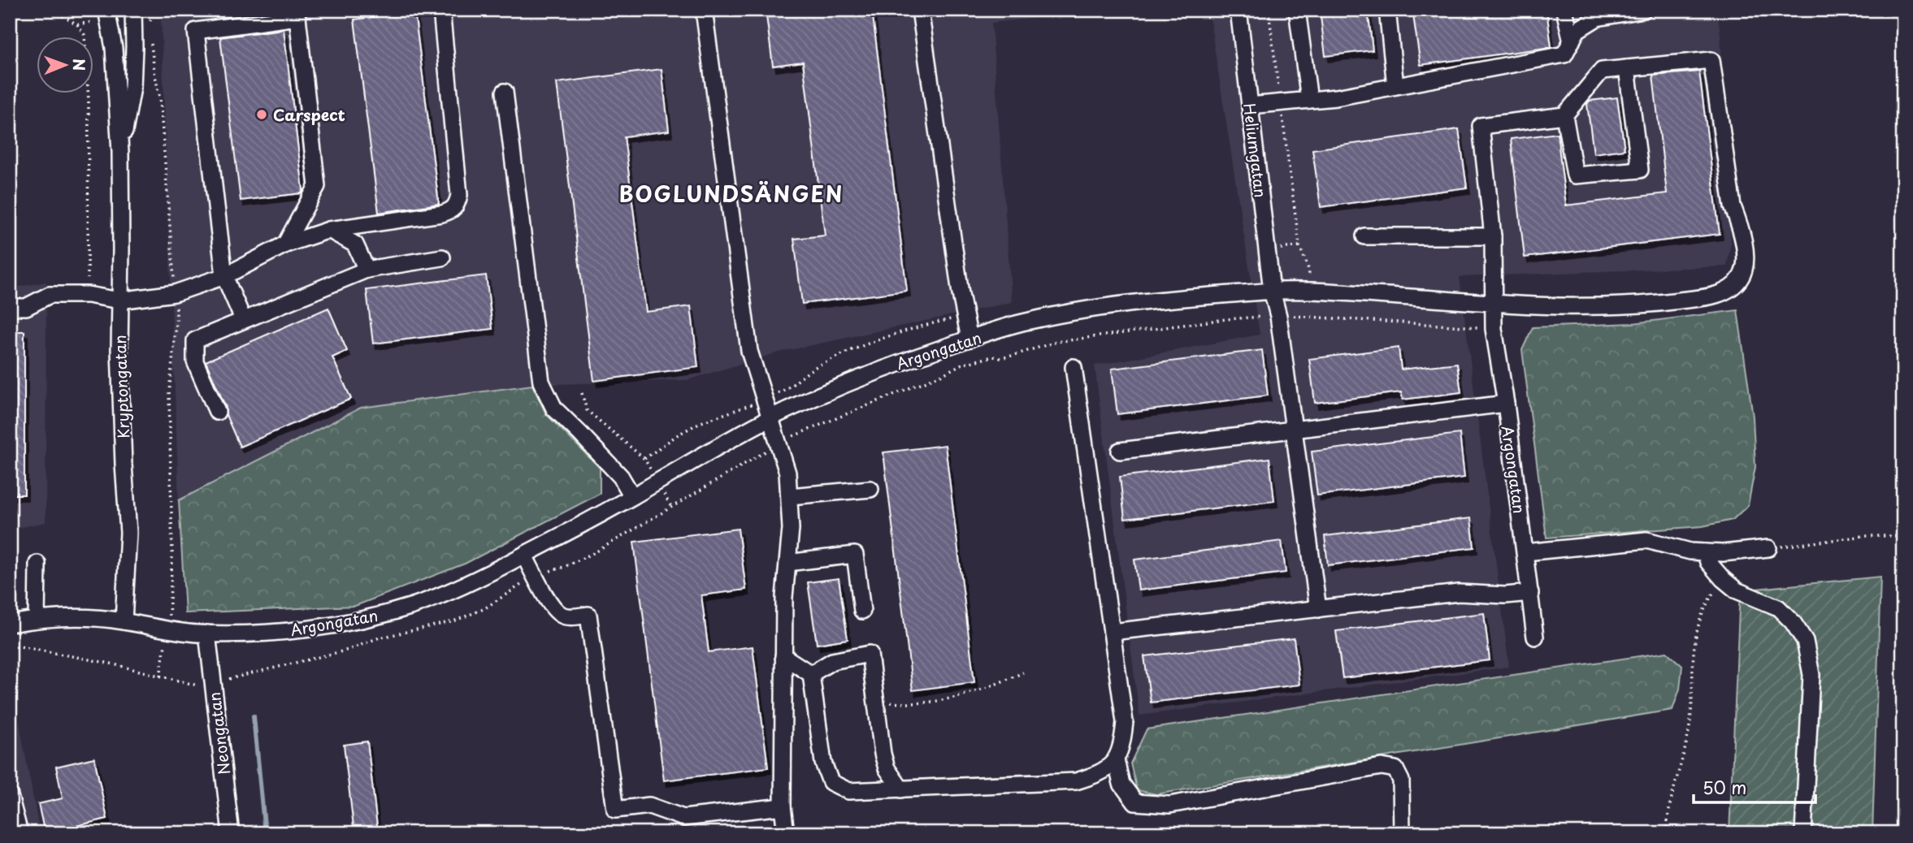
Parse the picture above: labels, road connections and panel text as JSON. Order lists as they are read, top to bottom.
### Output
{
  "streets": {
    "street": [
      "Heliumgatan",
      "Argongatan",
      "Kryptongatan",
      "Neongatan"
    ]
  },
  "crossings": [
    ["Heliumgatan", "Argongatan"],
    ["Argongatan", "Kryptongatan"],
    ["Argongatan", "Neongatan"]
  ],
  "districts": ["BOGLUNDSÄNGEN"],
  "places": ["Carspect"],
  "scale_bar": "50 m",
  "north": "right"
}
